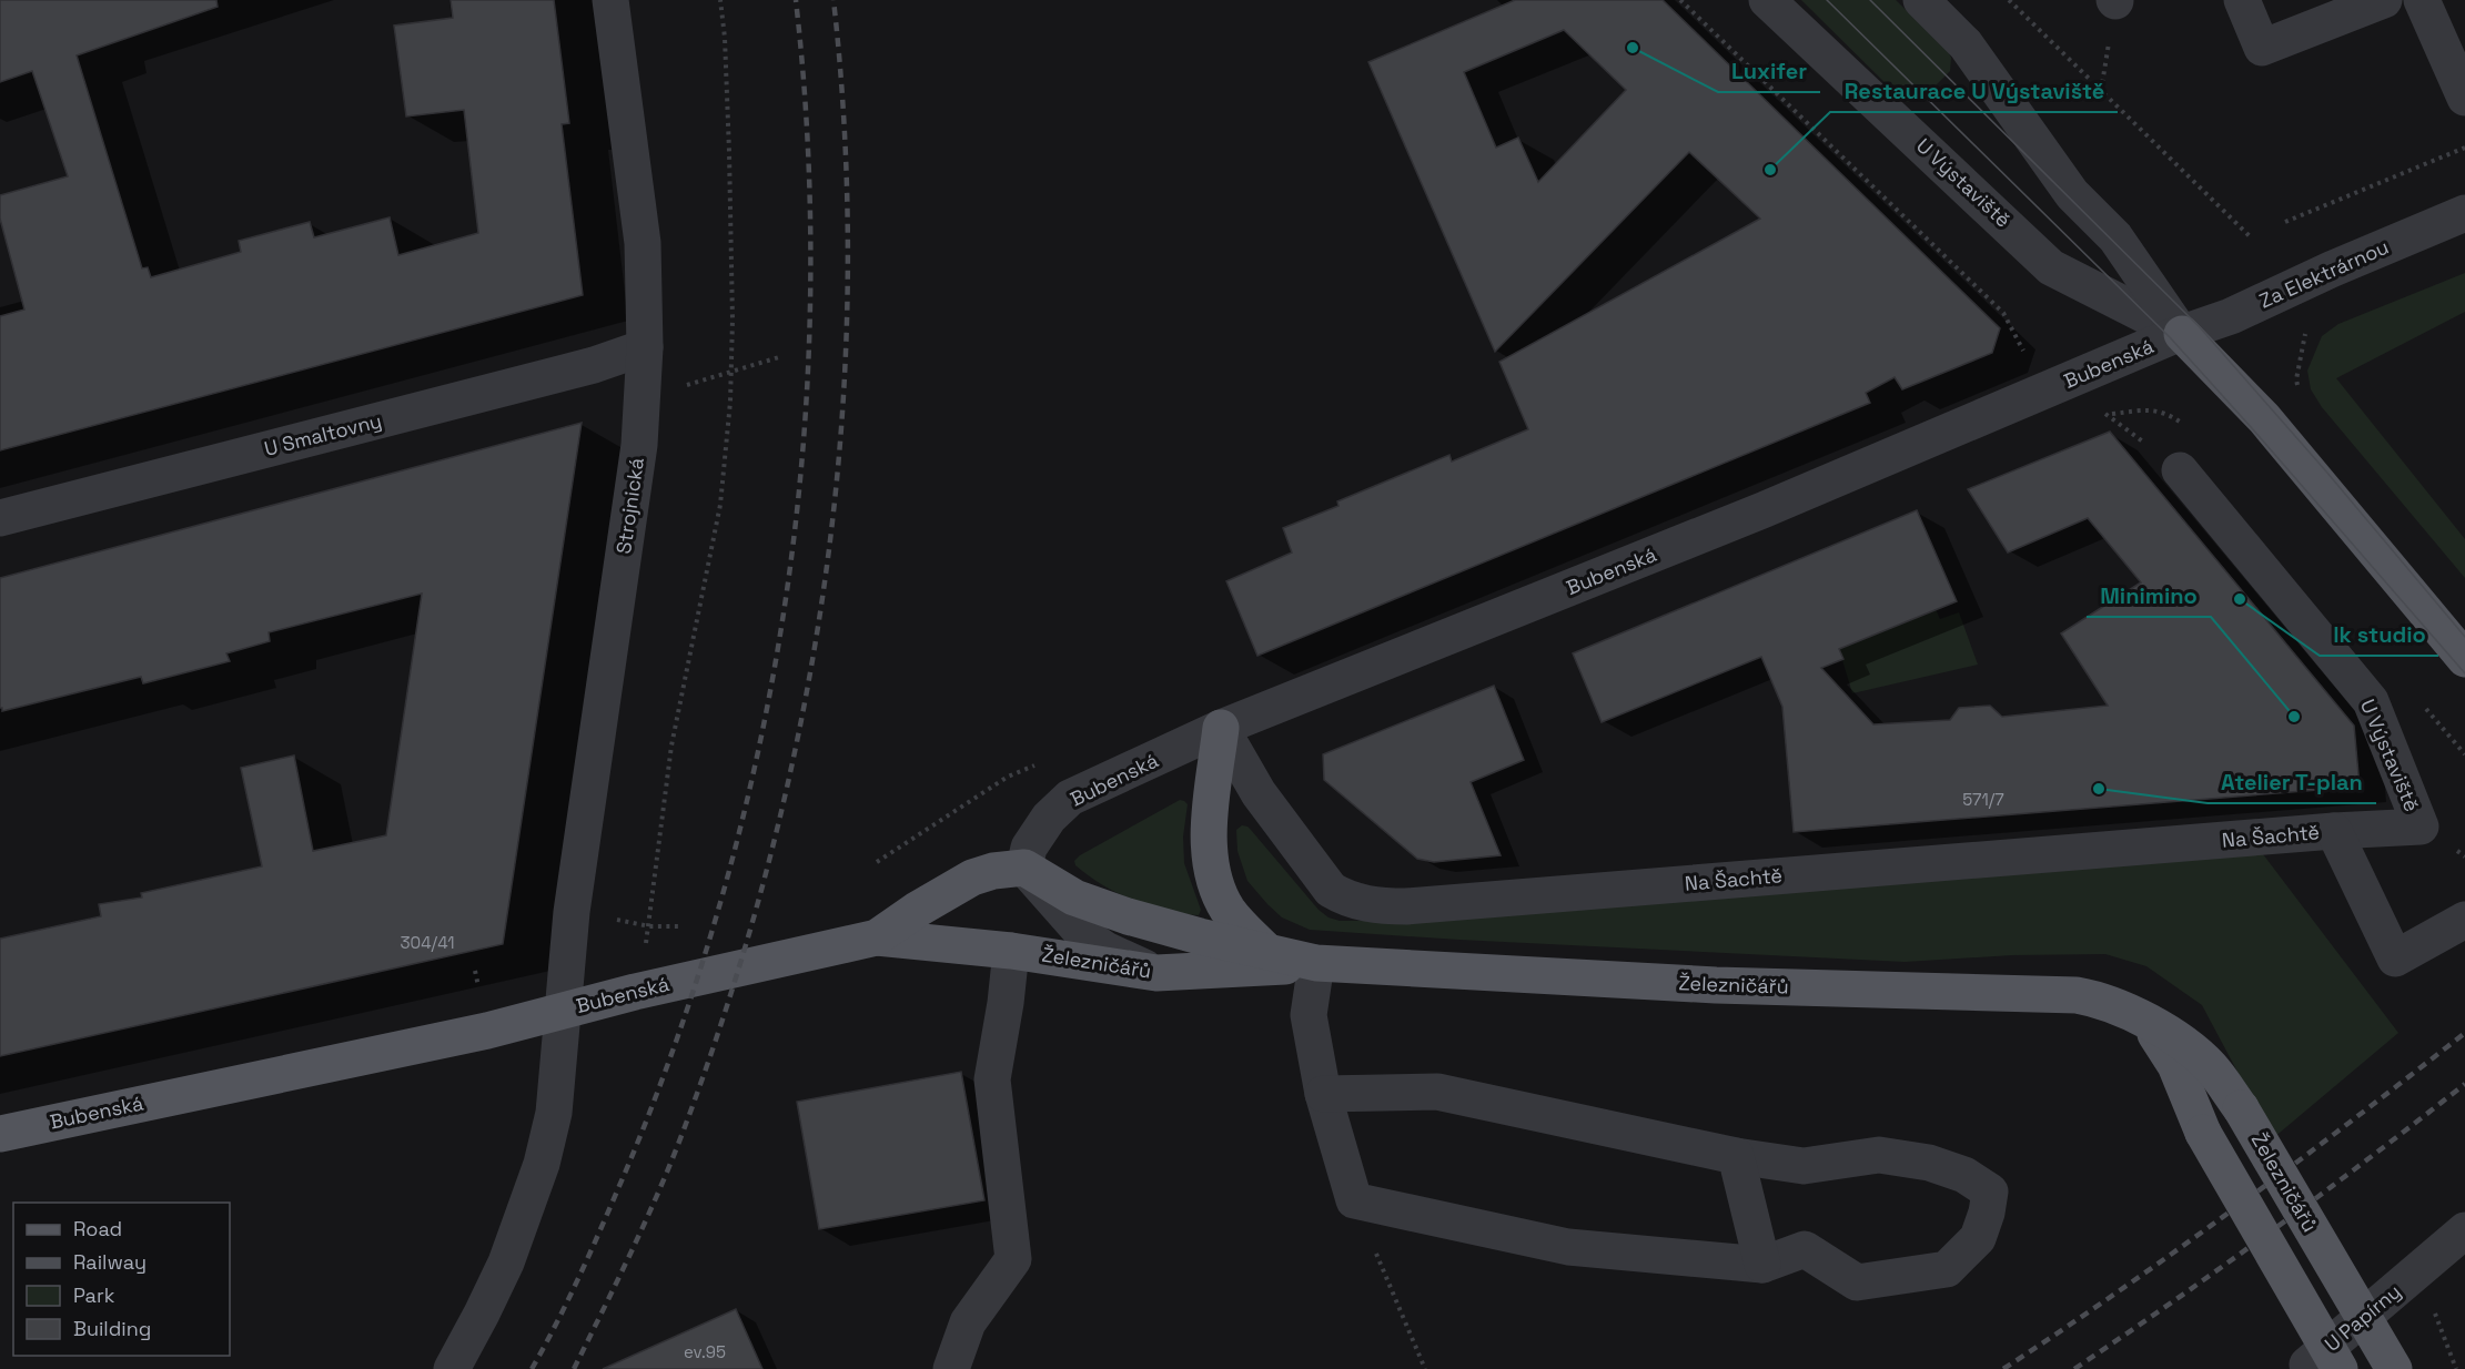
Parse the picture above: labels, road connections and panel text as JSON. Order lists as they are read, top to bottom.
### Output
{
  "streets": {
    "main road": ["U Výstaviště", "Bubenská", "Železničářů"],
    "street": [
      "Za Elektrárnou",
      "U Smaltovny",
      "Strojnická",
      "Na Šachtě",
      "U Papírny"
    ]
  },
  "crossings": [
    ["U Výstaviště", "Za Elektrárnou"],
    ["U Výstaviště", "Bubenská"],
    ["U Výstaviště", "Na Šachtě"],
    ["Za Elektrárnou", "Bubenská"],
    ["Bubenská", "Strojnická"],
    ["Bubenská", "Na Šachtě"],
    ["Bubenská", "Železničářů"],
    ["U Smaltovny", "Strojnická"],
    ["Železničářů", "U Papírny"]
  ],
  "places": [
    "Luxifer",
    "Restaurace U Výstaviště",
    "lk studio",
    "Minimino",
    "Atelier T-plan"
  ],
  "house_numbers": ["571/7", "304/41", "ev.95"],
  "legend": [
    "Road",
    "Railway",
    "Park",
    "Building"
  ]
}
